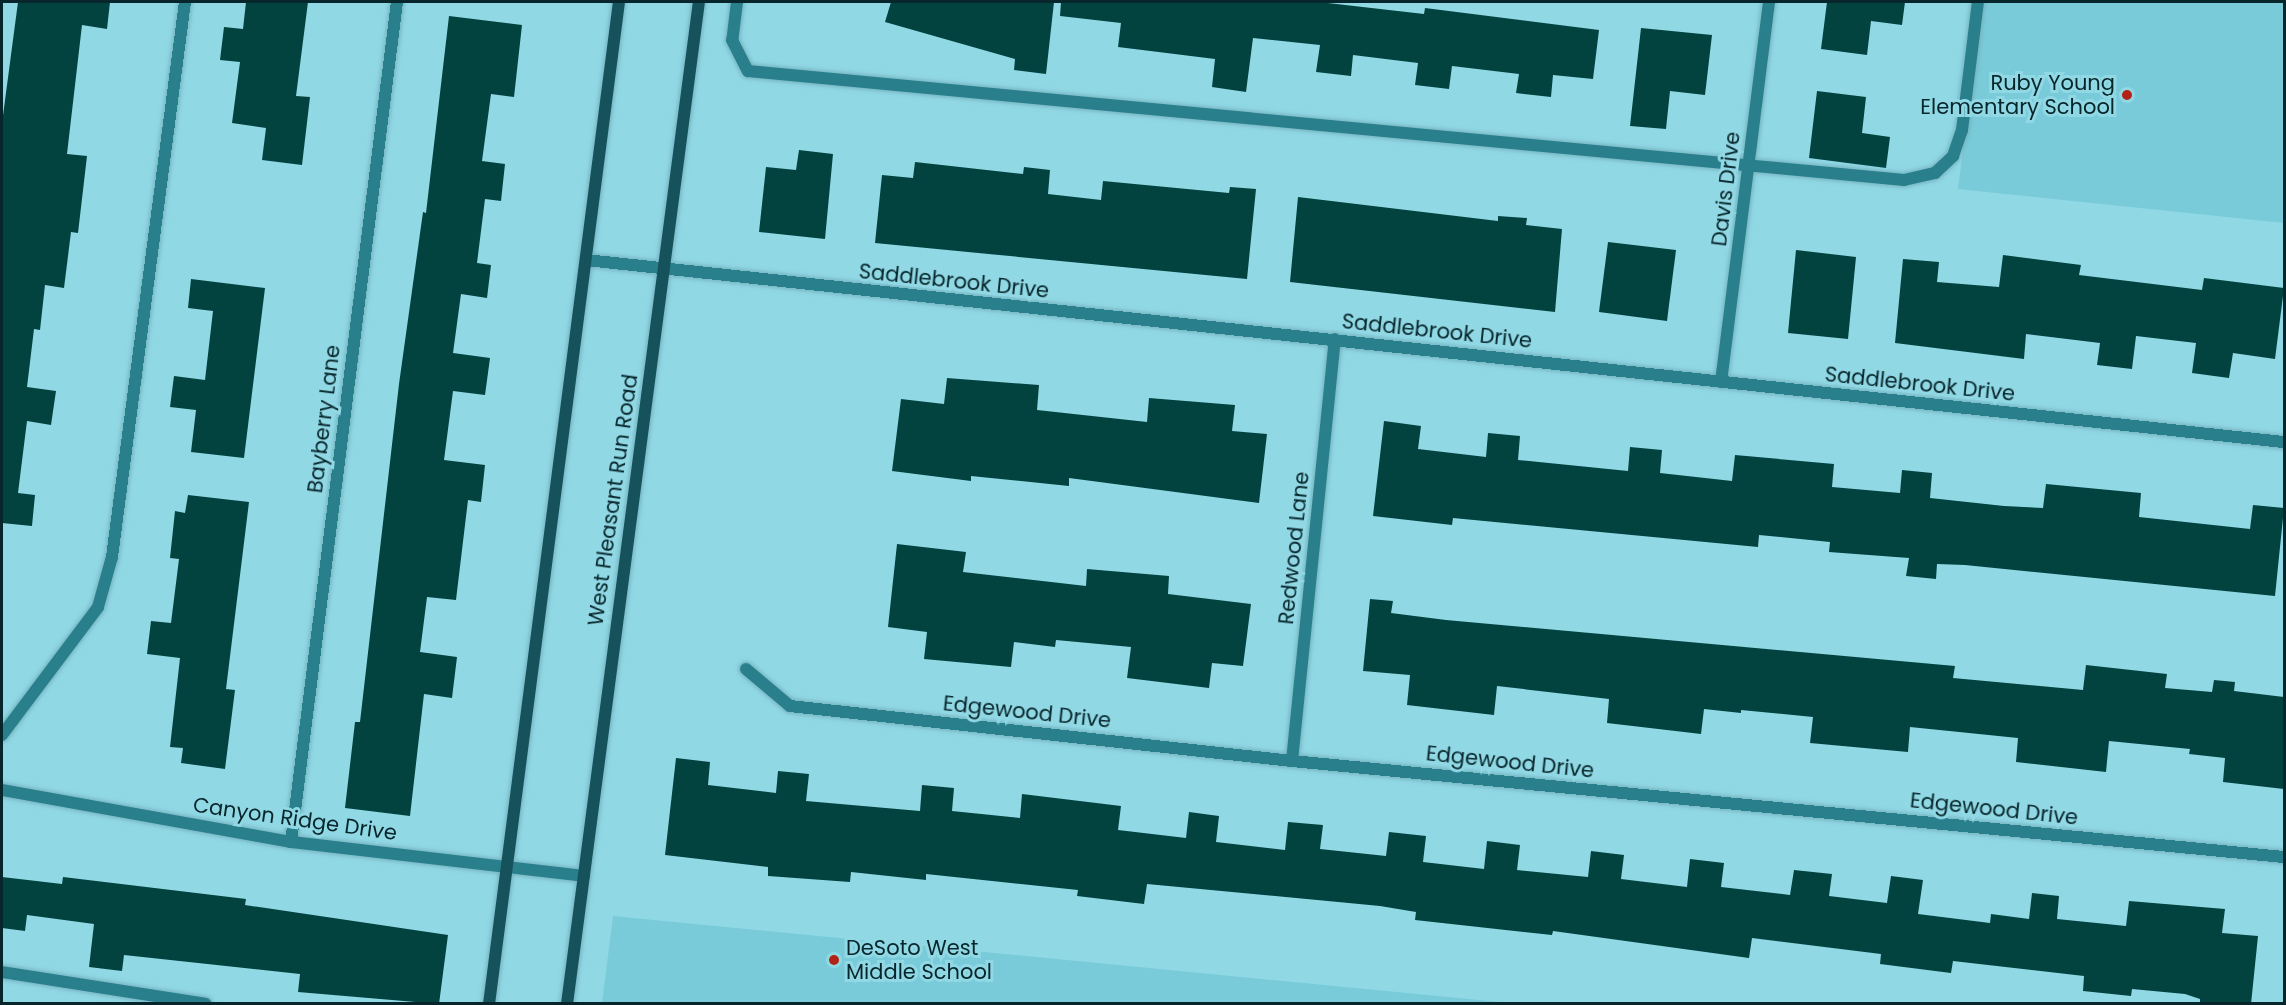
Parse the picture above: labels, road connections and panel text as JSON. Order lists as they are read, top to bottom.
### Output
{
  "streets": {
    "main road": ["West Pleasant Run Road"],
    "street": [
      "Davis Drive",
      "Saddlebrook Drive",
      "Bayberry Lane",
      "Redwood Lane",
      "Edgewood Drive",
      "Canyon Ridge Drive"
    ]
  },
  "crossings": [
    ["Davis Drive", "Saddlebrook Drive"],
    ["Saddlebrook Drive", "West Pleasant Run Road"],
    ["Saddlebrook Drive", "Redwood Lane"],
    ["Bayberry Lane", "Canyon Ridge Drive"],
    ["West Pleasant Run Road", "Canyon Ridge Drive"],
    ["Redwood Lane", "Edgewood Drive"]
  ],
  "places": ["Ruby Young Elementary School", "DeSoto West Middle School"]
}
